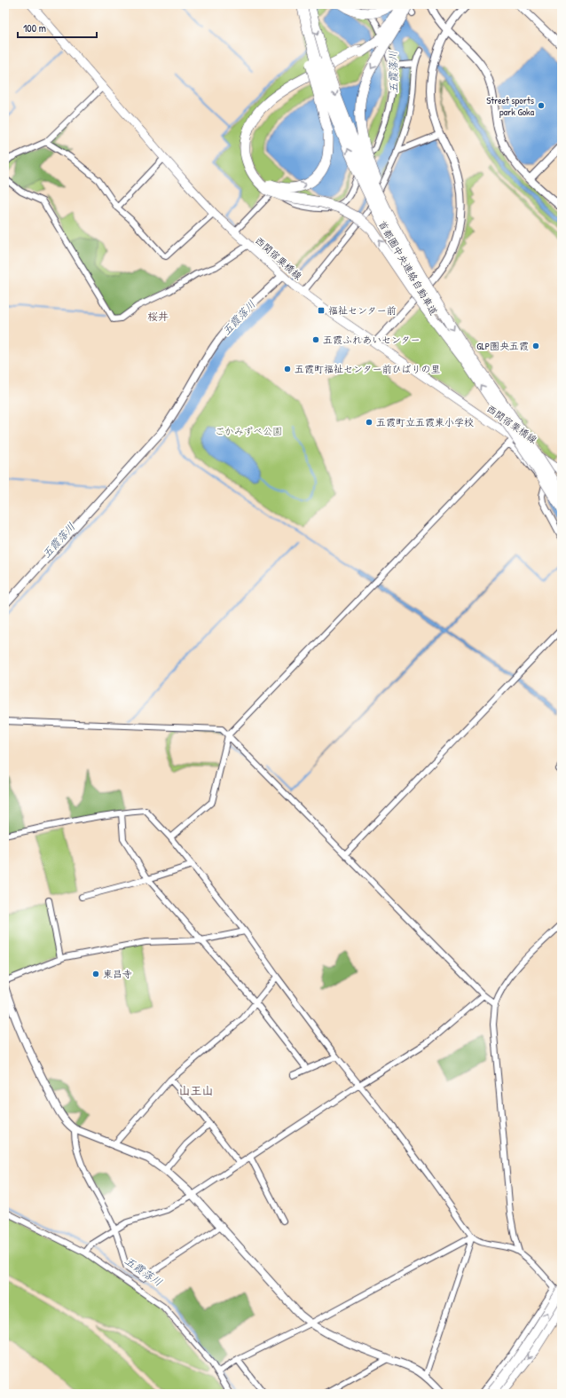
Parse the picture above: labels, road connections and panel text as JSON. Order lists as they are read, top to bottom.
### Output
{
  "streets": {
    "highway": ["首都圏中央連絡自動車道"],
    "main road": ["西関宿栗橋線"]
  },
  "districts": ["桜井", "山王山"],
  "water": ["五霞落川"],
  "parks": ["ごかみずべ公園"],
  "places": {
    "other": [
      "Street sports park Goka",
      "五霞ふれあいセンター",
      "GLP圏央五霞",
      "五霞町福祉センター前ひばりの里",
      "五霞町立五霞東小学校",
      "東昌寺"
    ],
    "transit": ["福祉センター前"]
  },
  "scale_bar": "100 m"
}
